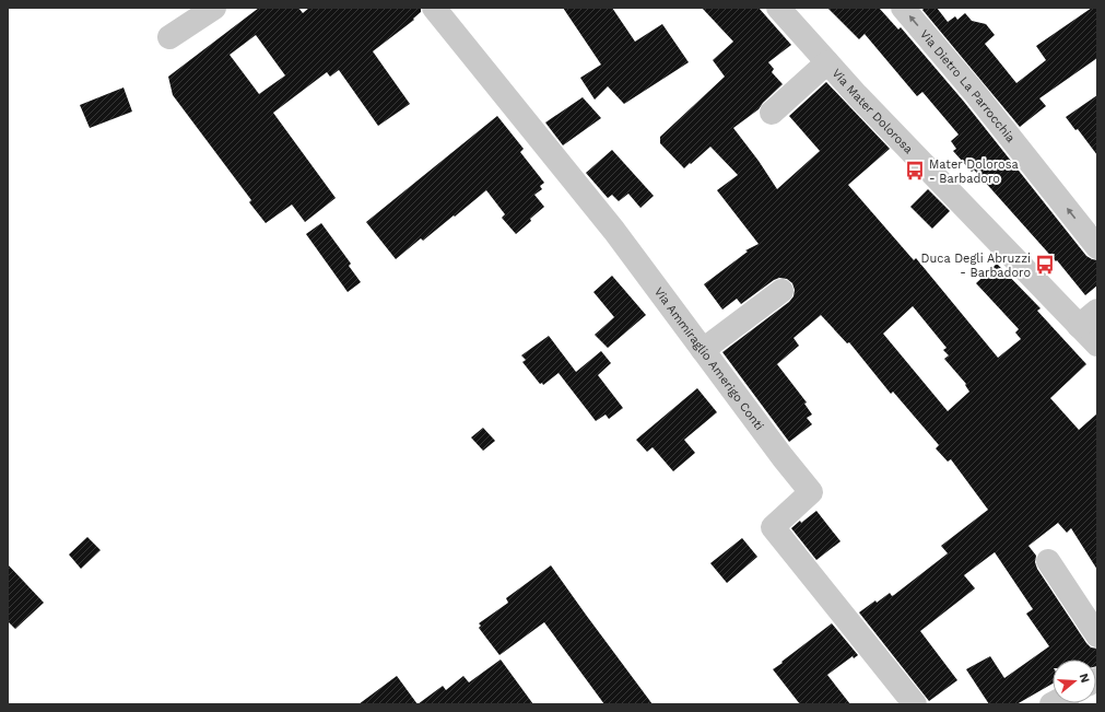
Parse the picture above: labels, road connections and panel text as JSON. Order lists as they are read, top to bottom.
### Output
{
  "streets": {
    "street": ["Via Dietro La Parrocchia", "Via Mater Dolorosa", "Via Ammiraglio Amerigo Conti"]
  },
  "one_way": ["Via Dietro La Parrocchia"],
  "places": {
    "bus stop": ["Mater Dolorosa - Barbadoro", "Duca Degli Abruzzi - Barbadoro"]
  },
  "north": "right"
}
